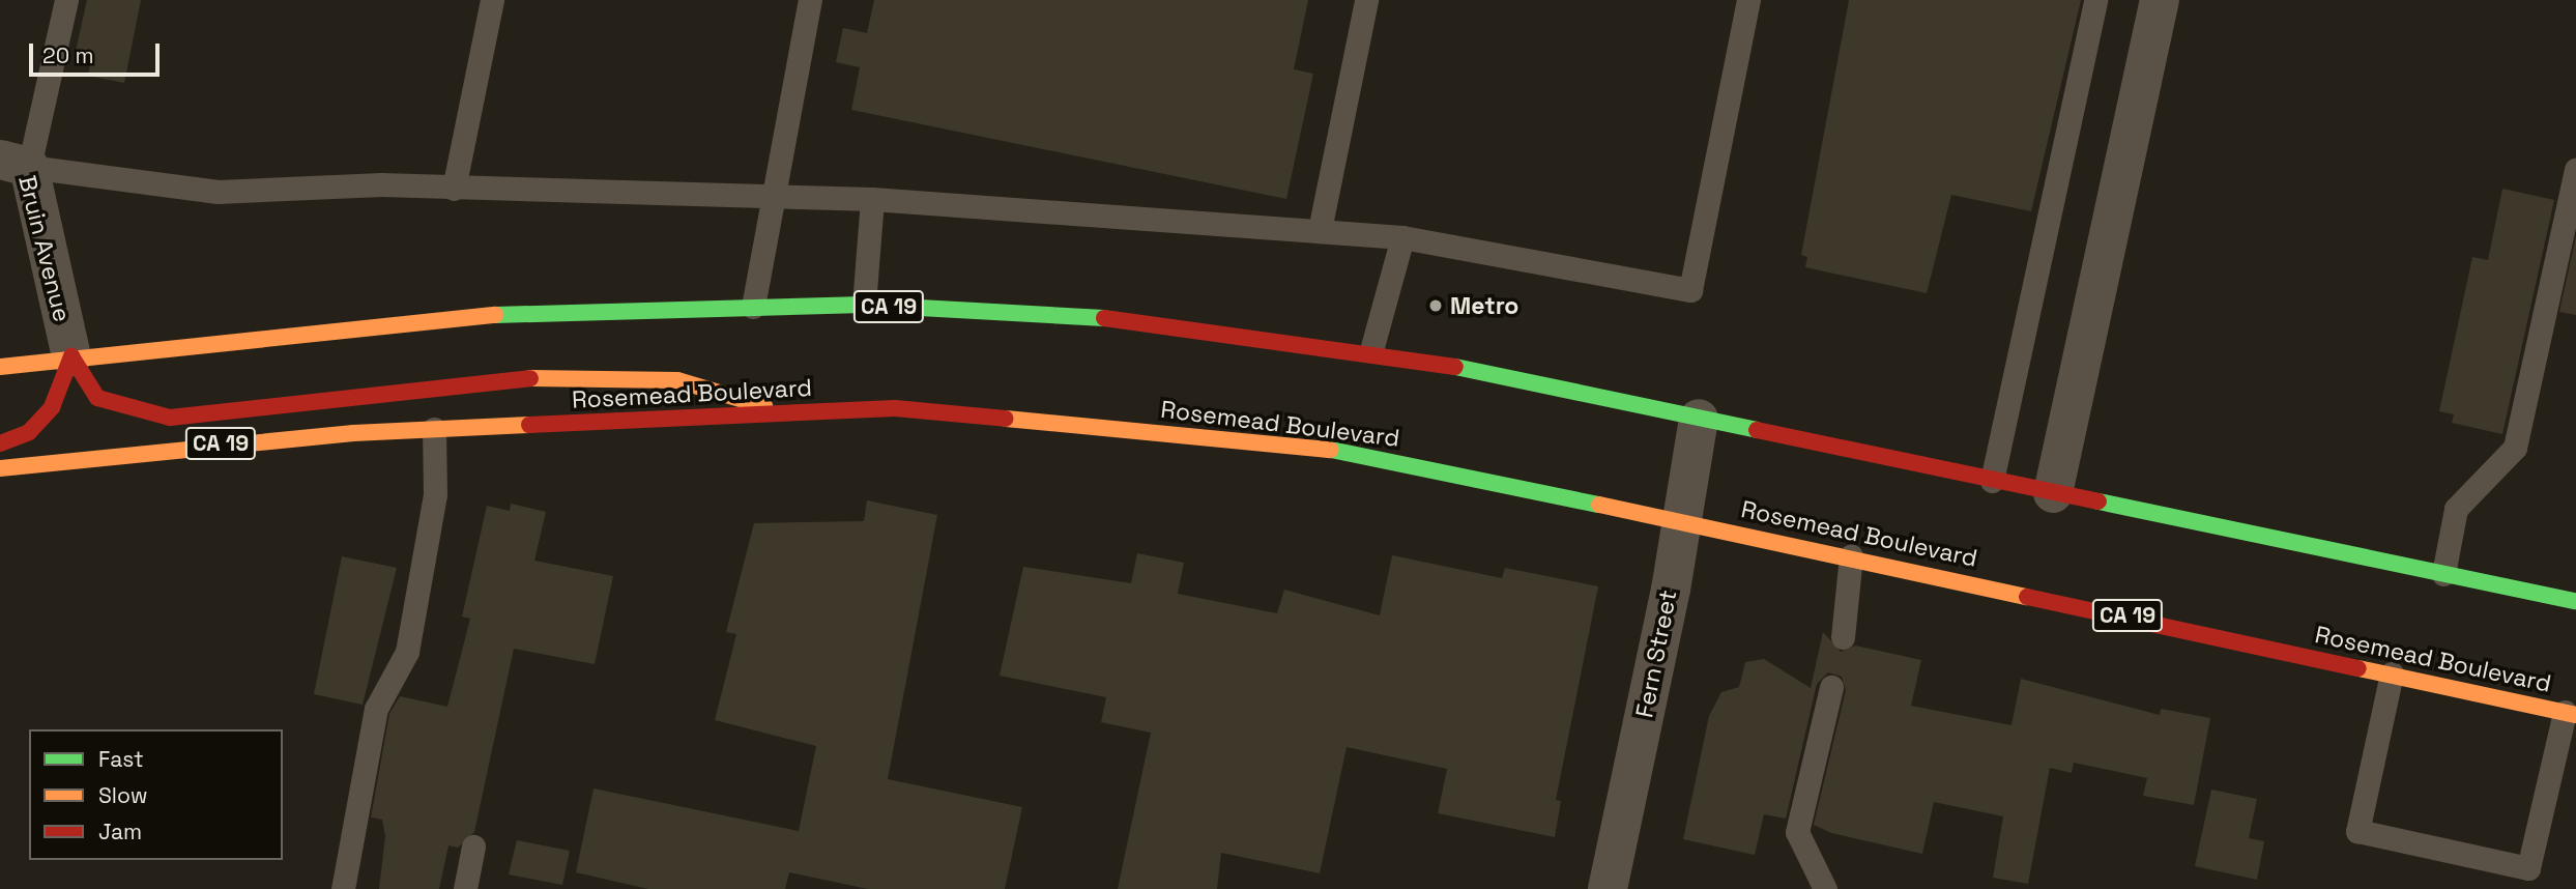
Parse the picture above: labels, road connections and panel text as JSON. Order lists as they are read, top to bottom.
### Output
{
  "streets": {
    "main road": ["CA 19", "Rosemead Boulevard"],
    "street": ["Bruin Avenue", "Fern Street"]
  },
  "crossings": [
    ["Bruin Avenue", "CA 19"],
    ["CA 19", "Fern Street"],
    ["Rosemead Boulevard", "Fern Street"]
  ],
  "places": ["Metro"],
  "legend": ["Fast", "Slow", "Jam"],
  "scale_bar": "20 m"
}
